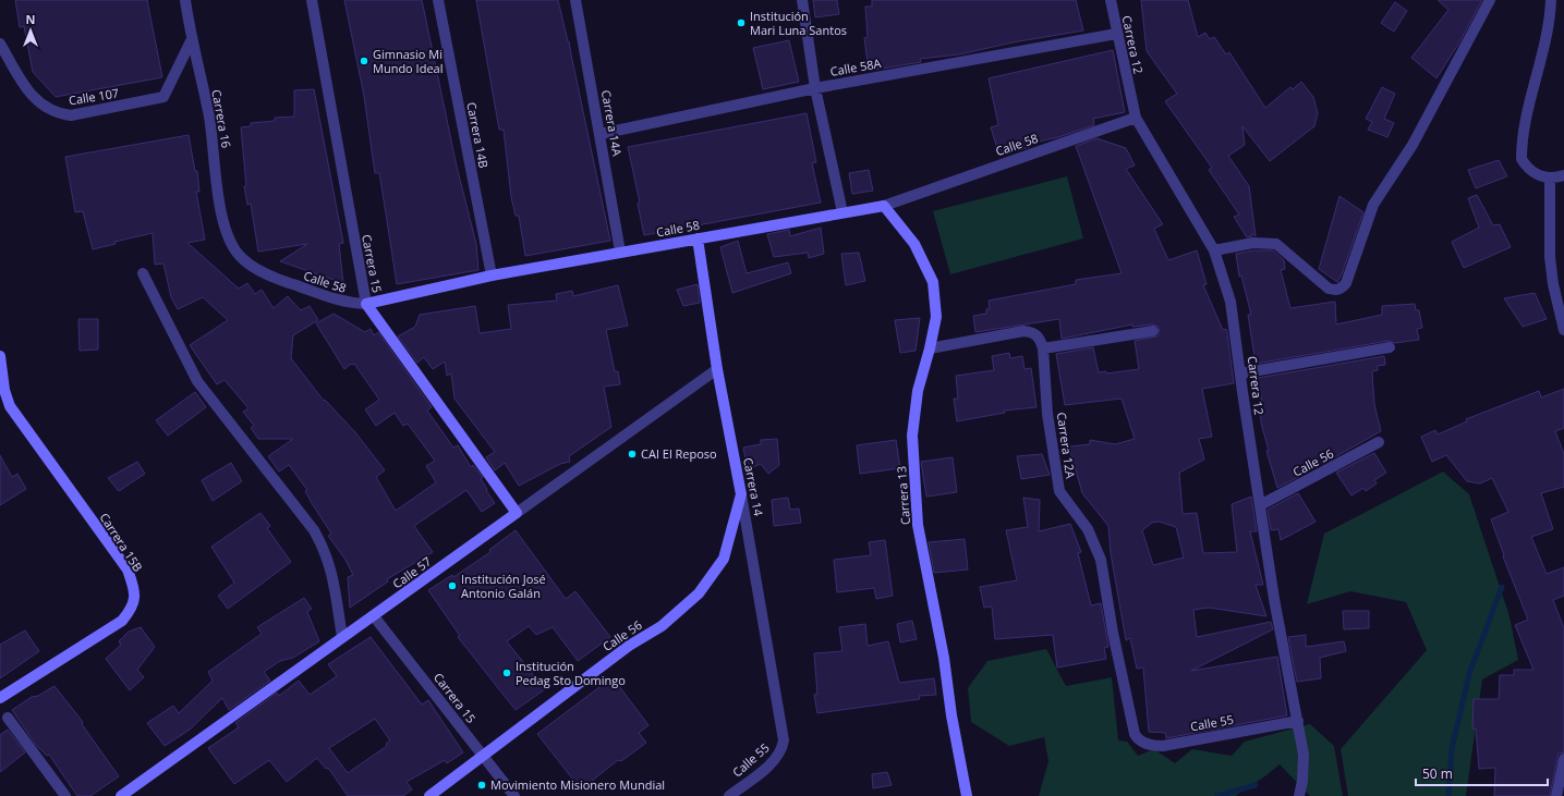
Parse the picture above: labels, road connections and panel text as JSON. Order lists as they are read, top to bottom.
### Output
{
  "streets": {
    "street": [
      "Carrera 12",
      "Calle 58A",
      "Calle 107",
      "Carrera 16",
      "Carrera 14A",
      "Carrera 14B",
      "Calle 58",
      "Carrera 15",
      "Carrera 12A",
      "Calle 56",
      "Carrera 14",
      "Carrera 13",
      "Carrera 15B",
      "Calle 57",
      "Calle 55"
    ]
  },
  "crossings": [
    ["Carrera 12", "Calle 58A"],
    ["Carrera 12", "Calle 58"],
    ["Carrera 12", "Calle 56"],
    ["Carrera 12", "Calle 55"],
    ["Calle 58A", "Carrera 14A"],
    ["Calle 107", "Carrera 16"],
    ["Carrera 16", "Calle 58"],
    ["Carrera 14A", "Calle 58"],
    ["Carrera 14B", "Calle 58"],
    ["Calle 58", "Carrera 15"],
    ["Calle 58", "Carrera 14"],
    ["Calle 58", "Carrera 13"],
    ["Carrera 15", "Calle 56"],
    ["Carrera 15", "Calle 57"],
    ["Carrera 12A", "Calle 55"],
    ["Calle 56", "Carrera 14"],
    ["Carrera 14", "Calle 57"],
    ["Carrera 14", "Calle 55"]
  ],
  "places": [
    "Institución Mari Luna Santos",
    "Gimnasio Mi Mundo Ideal",
    "CAI El Reposo",
    "Institución José Antonio Galán",
    "Institución Pedag Sto Domingo",
    "Movimiento Misionero Mundial"
  ],
  "scale_bar": "50 m",
  "north": "top"
}
